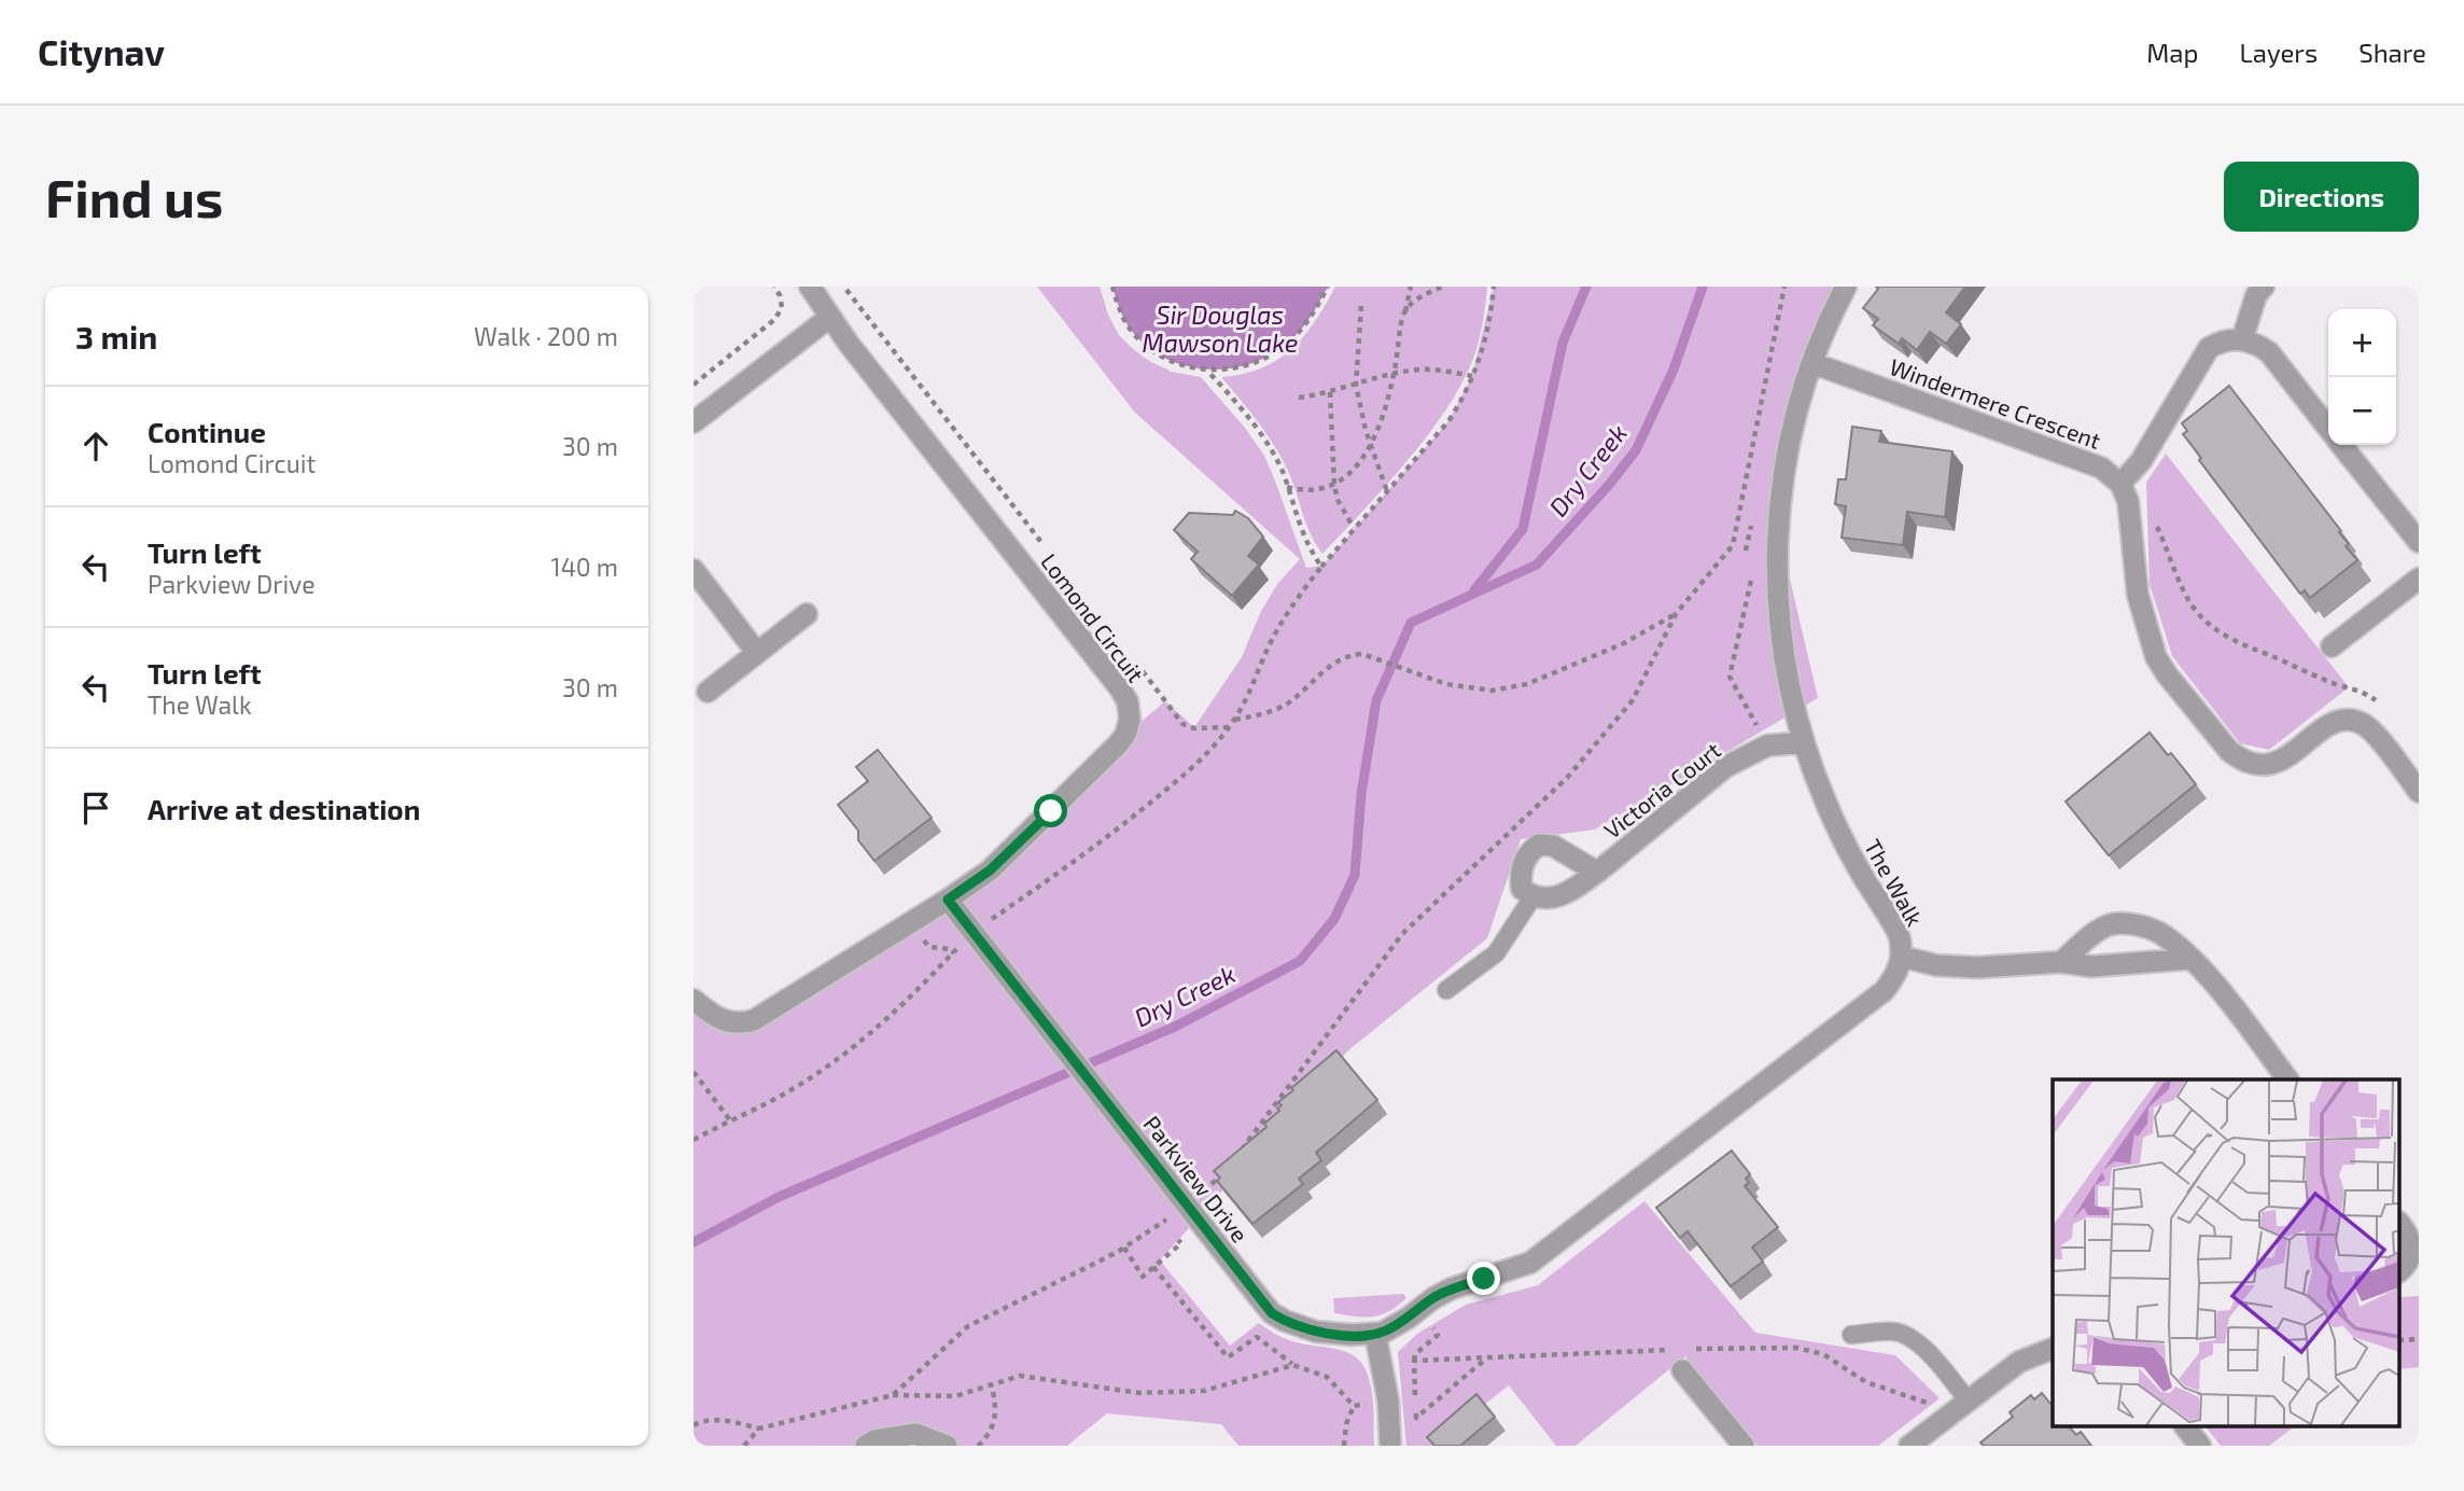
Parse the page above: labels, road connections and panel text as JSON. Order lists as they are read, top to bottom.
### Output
{
  "streets": {
    "street": [
      "Windermere Crescent",
      "Lomond Circuit",
      "Victoria Court",
      "The Walk",
      "Parkview Drive"
    ]
  },
  "crossings": [
    ["Windermere Crescent", "The Walk"],
    ["Lomond Circuit", "Parkview Drive"],
    ["Victoria Court", "The Walk"],
    ["The Walk", "Parkview Drive"]
  ],
  "water": ["Sir Douglas Mawson Lake", "Dry Creek"],
  "page": {
    "header": "Citynav",
    "nav": ["Map", "Layers", "Share"],
    "buttons": "Directions",
    "title": "Find us",
    "heading": ["3 min", "Walk · 200 m"],
    "map_buttons": ["+", "−"],
    "list": [
      ["Continue", "Lomond Circuit", "30 m"],
      ["Turn left", "Parkview Drive", "140 m"],
      ["Turn left", "The Walk", "30 m"],
      "Arrive at destination"
    ]
  }
}
